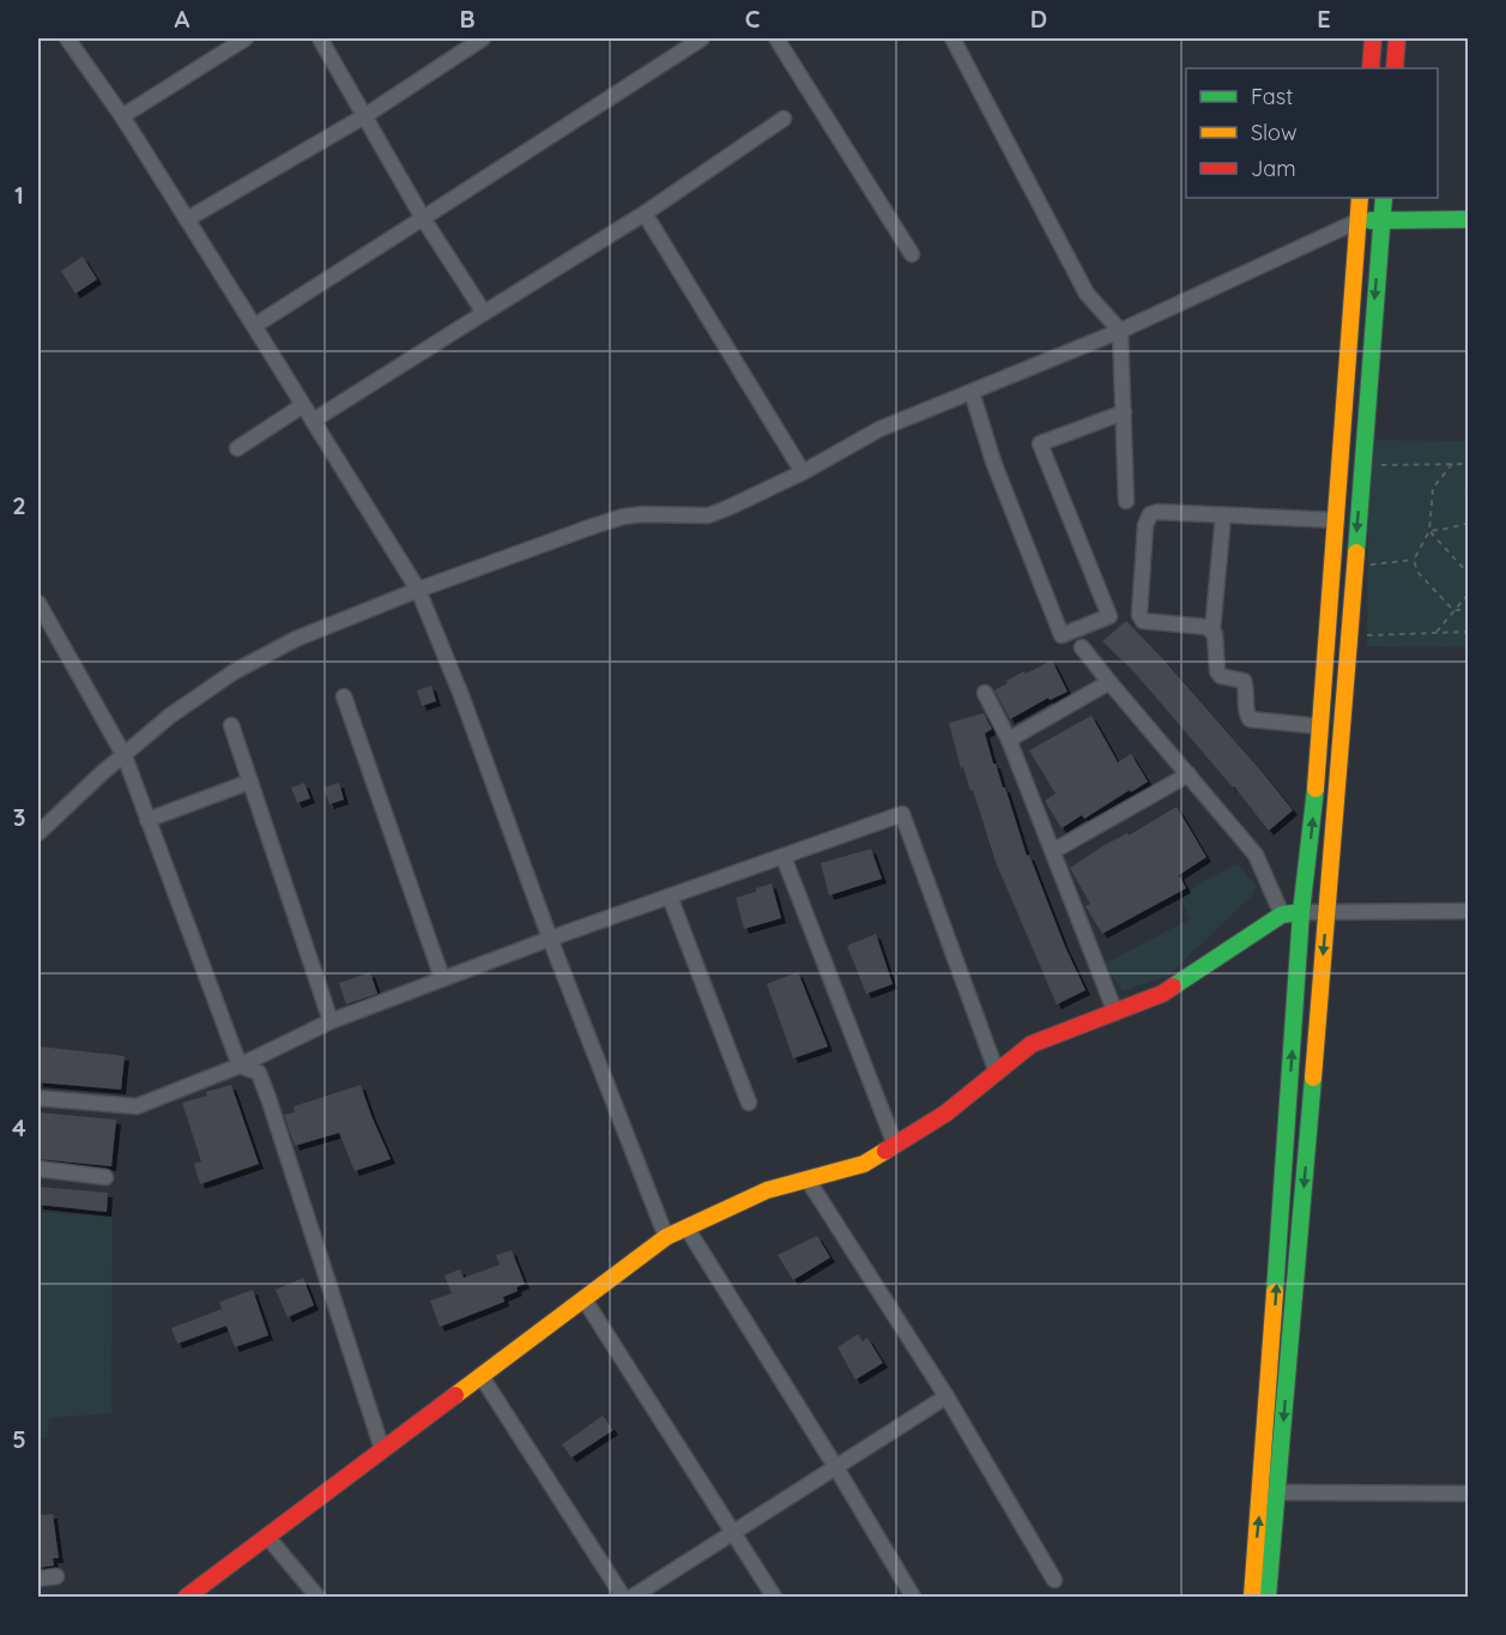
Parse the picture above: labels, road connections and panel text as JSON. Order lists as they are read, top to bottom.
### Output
{
  "legend": ["Fast", "Slow", "Jam"],
  "grid": {
    "columns": [
      "A",
      "B",
      "C",
      "D",
      "E"
    ],
    "rows": [
      "1",
      "2",
      "3",
      "4",
      "5"
    ]
  }
}
